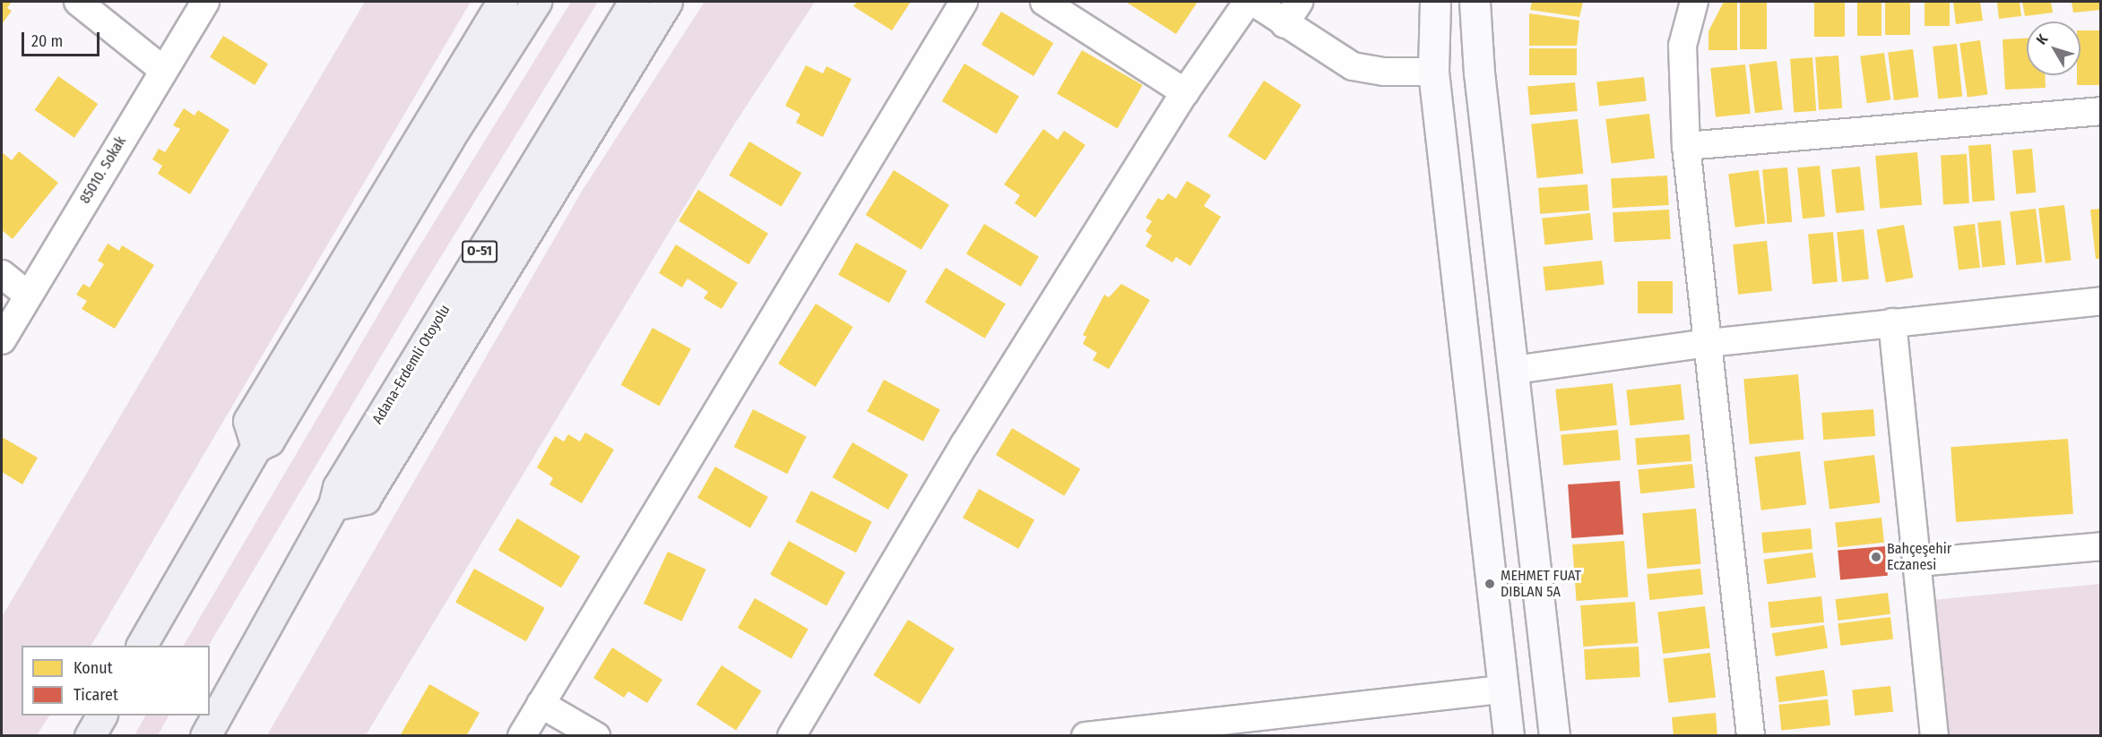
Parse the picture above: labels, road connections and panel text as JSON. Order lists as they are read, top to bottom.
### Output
{
  "streets": {
    "highway": ["O-51", "Adana-Erdemli Otoyolu"],
    "street": ["85010. Sokak"]
  },
  "places": ["Bahçeşehir Eczanesi", "MEHMET FUAT DIBLAN 5A"],
  "legend": ["Konut", "Ticaret"],
  "scale_bar": "20 m",
  "north": "top left"
}
